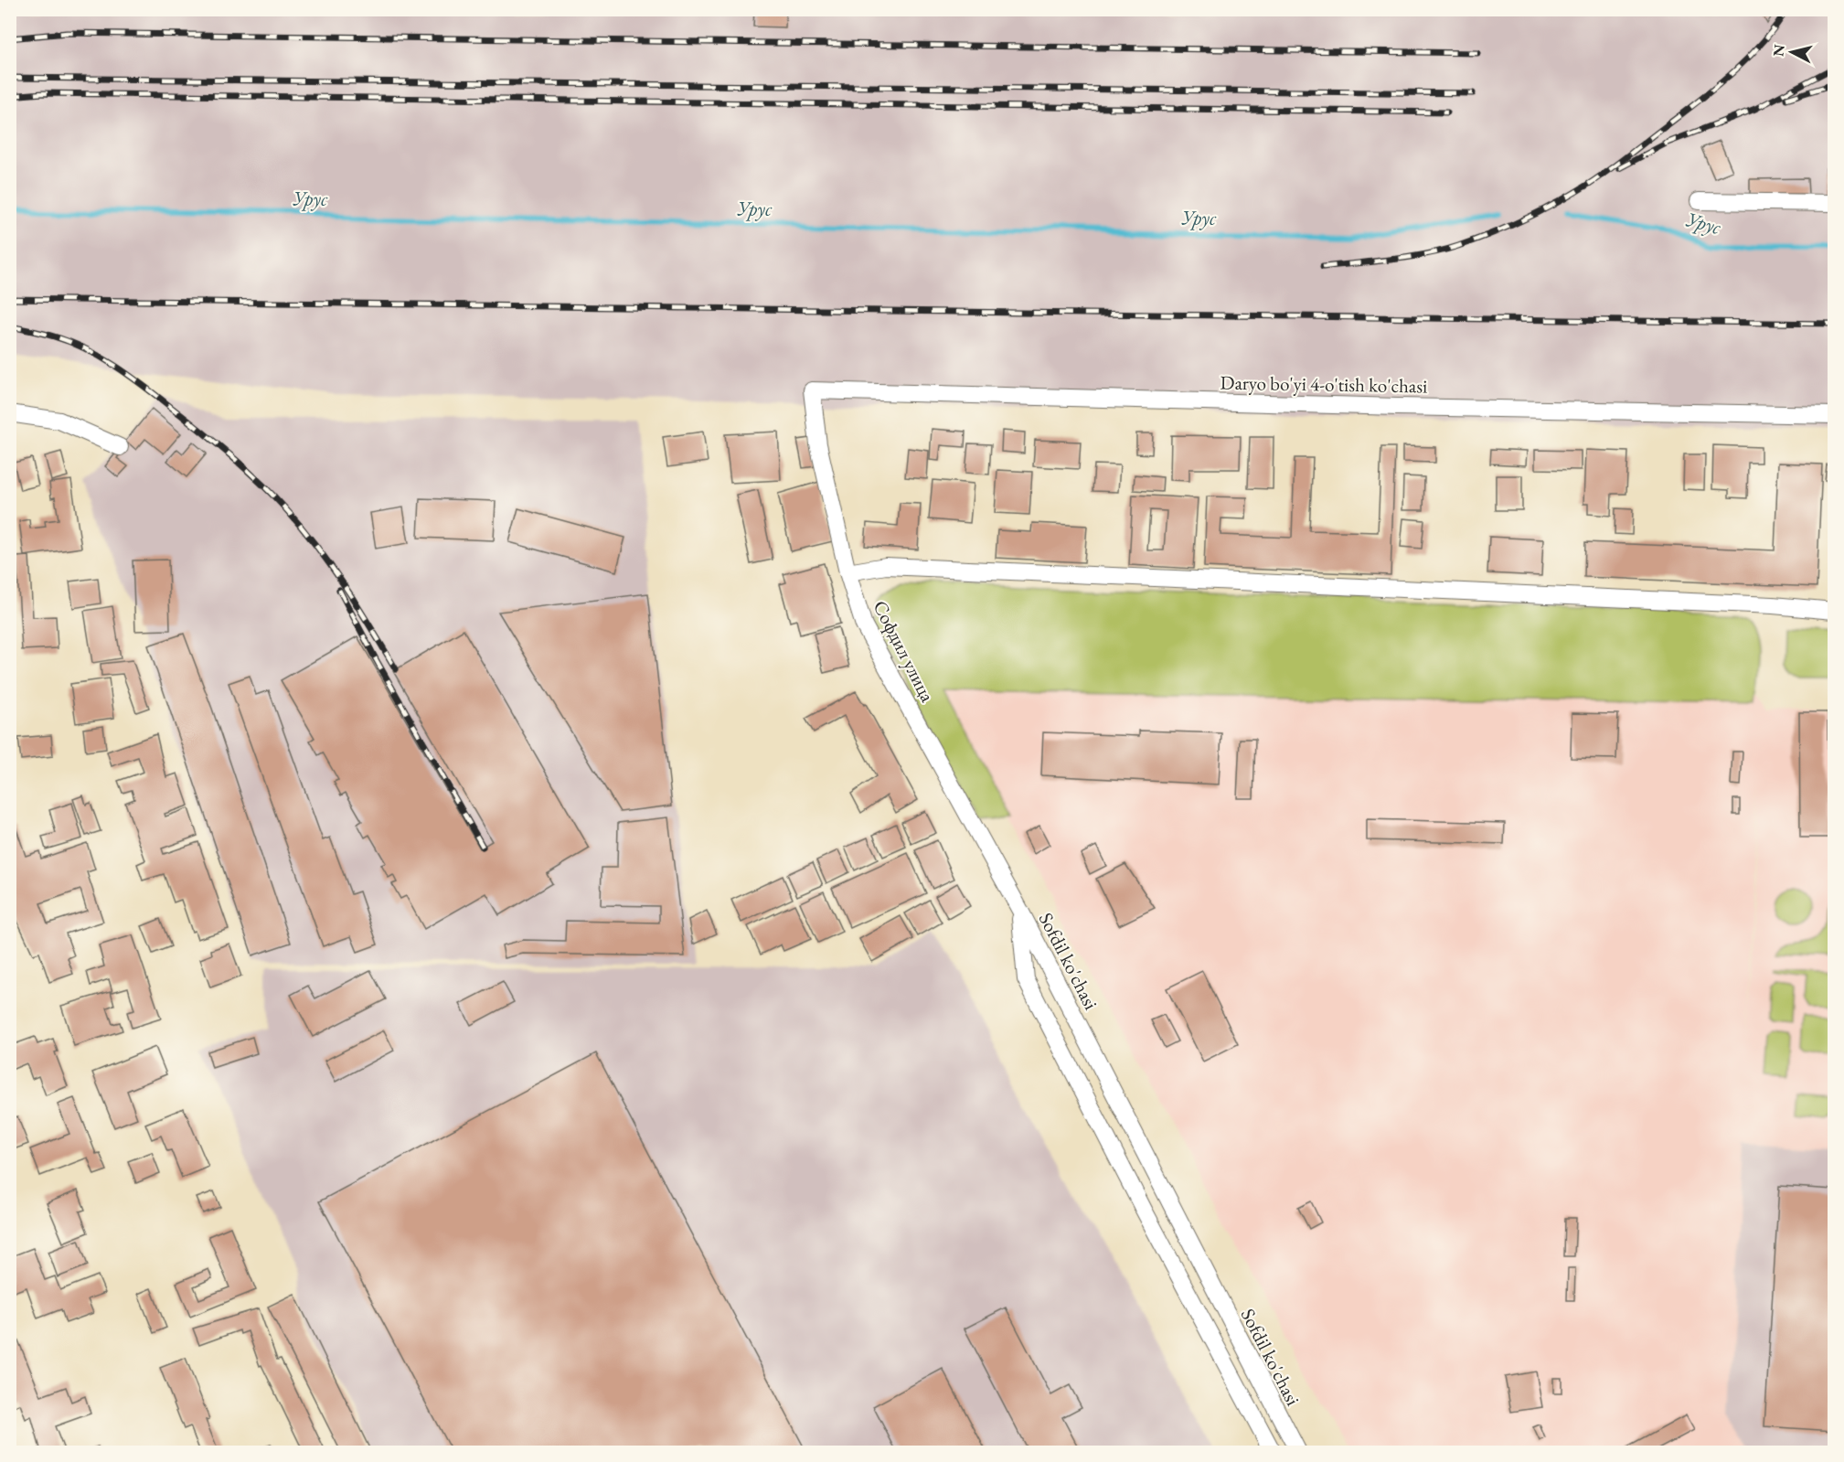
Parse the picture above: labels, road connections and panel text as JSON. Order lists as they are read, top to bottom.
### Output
{
  "streets": {
    "street": ["Daryo bo'yi 4-o'tish ko'chasi", "Софдил улица", "Sofdil ko'chasi"]
  },
  "crossings": [
    ["Daryo bo'yi 4-o'tish ko'chasi", "Софдил улица"],
    ["Софдил улица", "Sofdil ko'chasi"]
  ],
  "water": ["Урус"],
  "north": "left"
}
